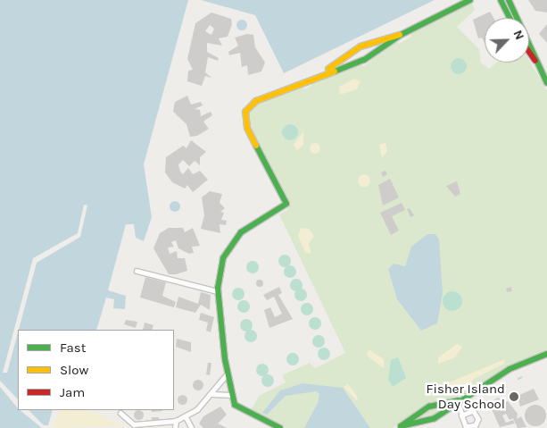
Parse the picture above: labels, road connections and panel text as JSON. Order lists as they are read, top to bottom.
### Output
{
  "places": ["Fisher Island Day School"],
  "legend": ["Fast", "Slow", "Jam"],
  "north": "top right"
}
